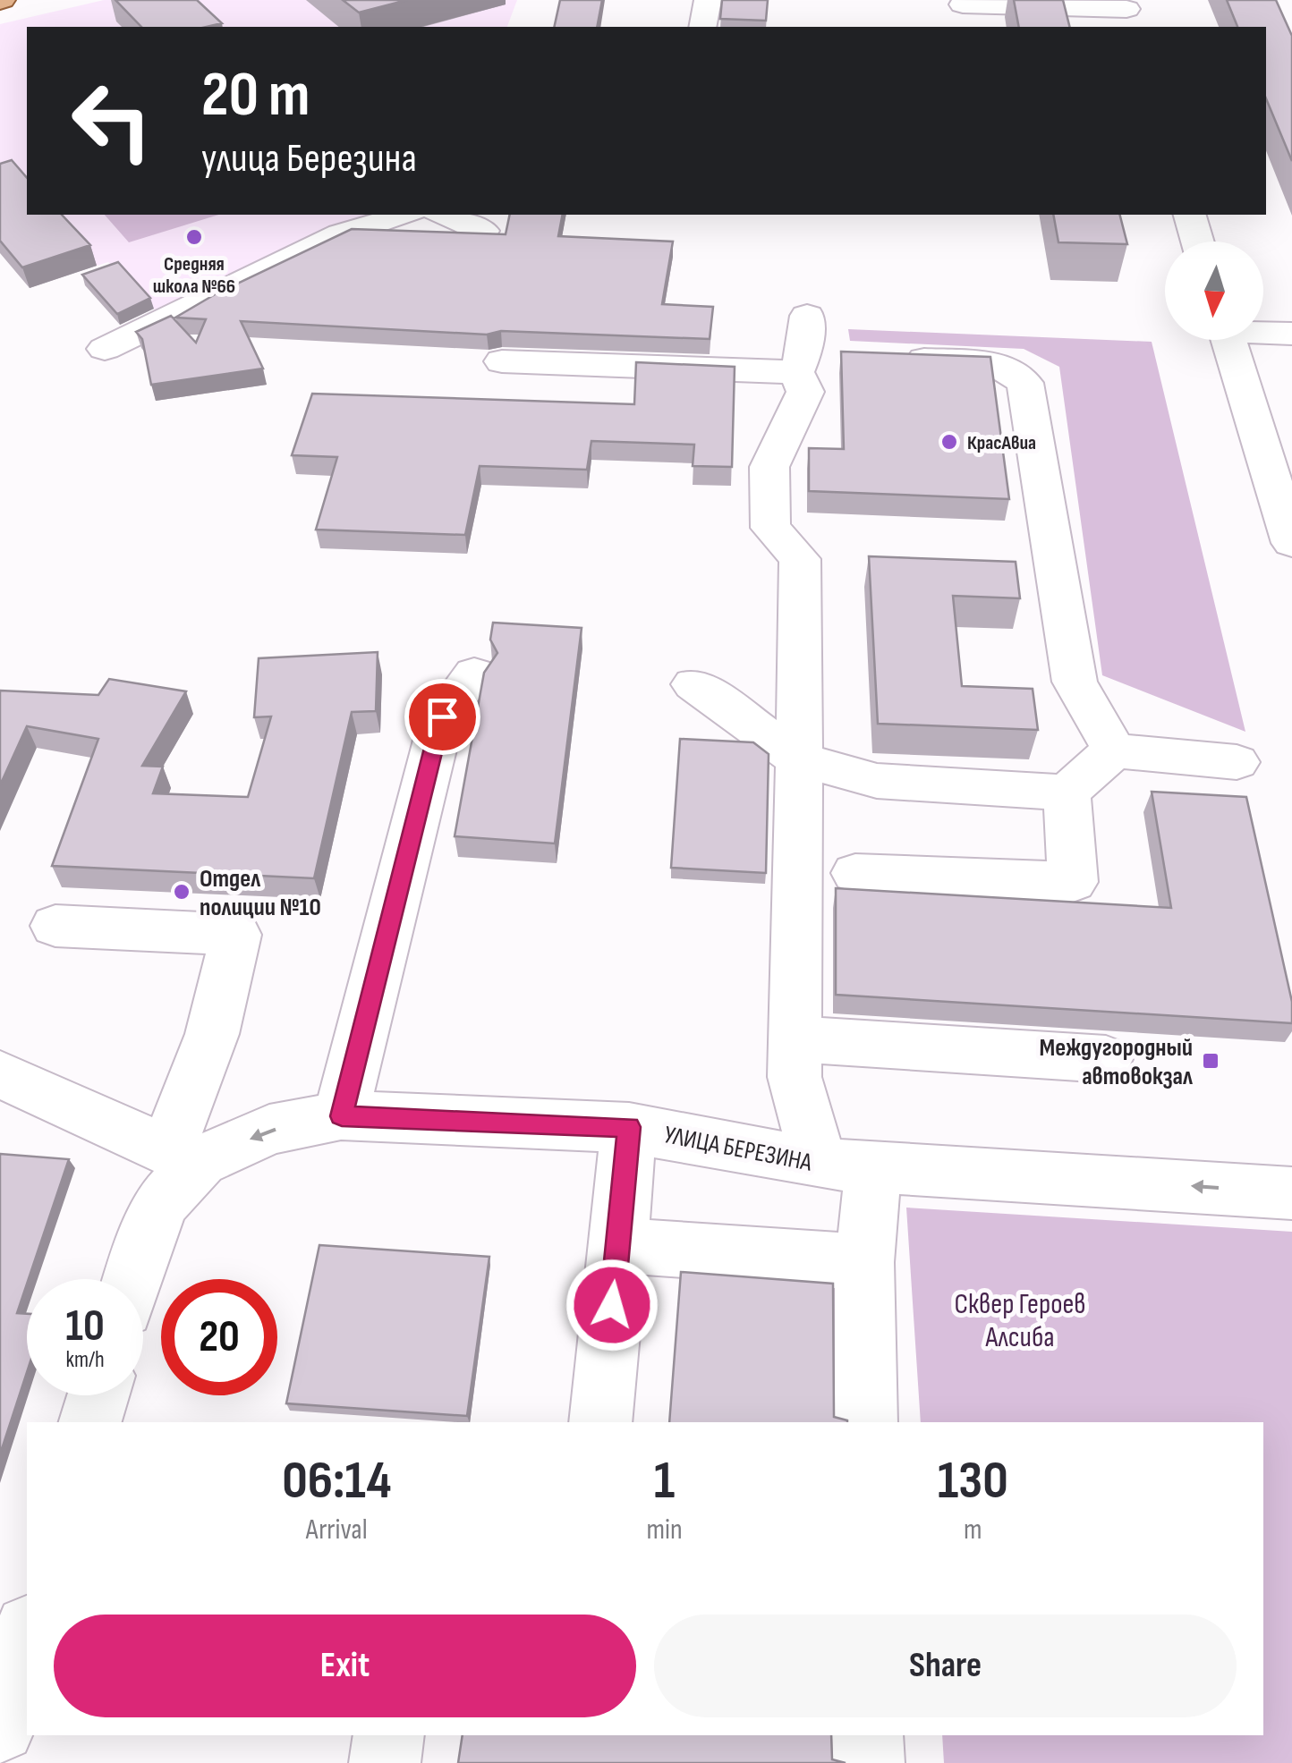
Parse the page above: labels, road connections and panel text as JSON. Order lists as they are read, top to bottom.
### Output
{
  "streets": {
    "street": ["УЛИЦА БЕРЕЗИНА"]
  },
  "parks": ["Сквер Героев Алсиба"],
  "places": {
    "other": ["Средняя школа №66", "КрасАвиа", "Отдел полиции №10"],
    "transit": ["Междугородный автовокзал"]
  },
  "north": "bottom",
  "page": {
    "turn": ["20 m", "улица Березина"],
    "speed": "10 km/h",
    "limit": "20",
    "eta": [
      "06:14",
      "Arrival",
      "1",
      "min",
      "130",
      "m"
    ],
    "buttons": ["Exit", "Share"]
  }
}
